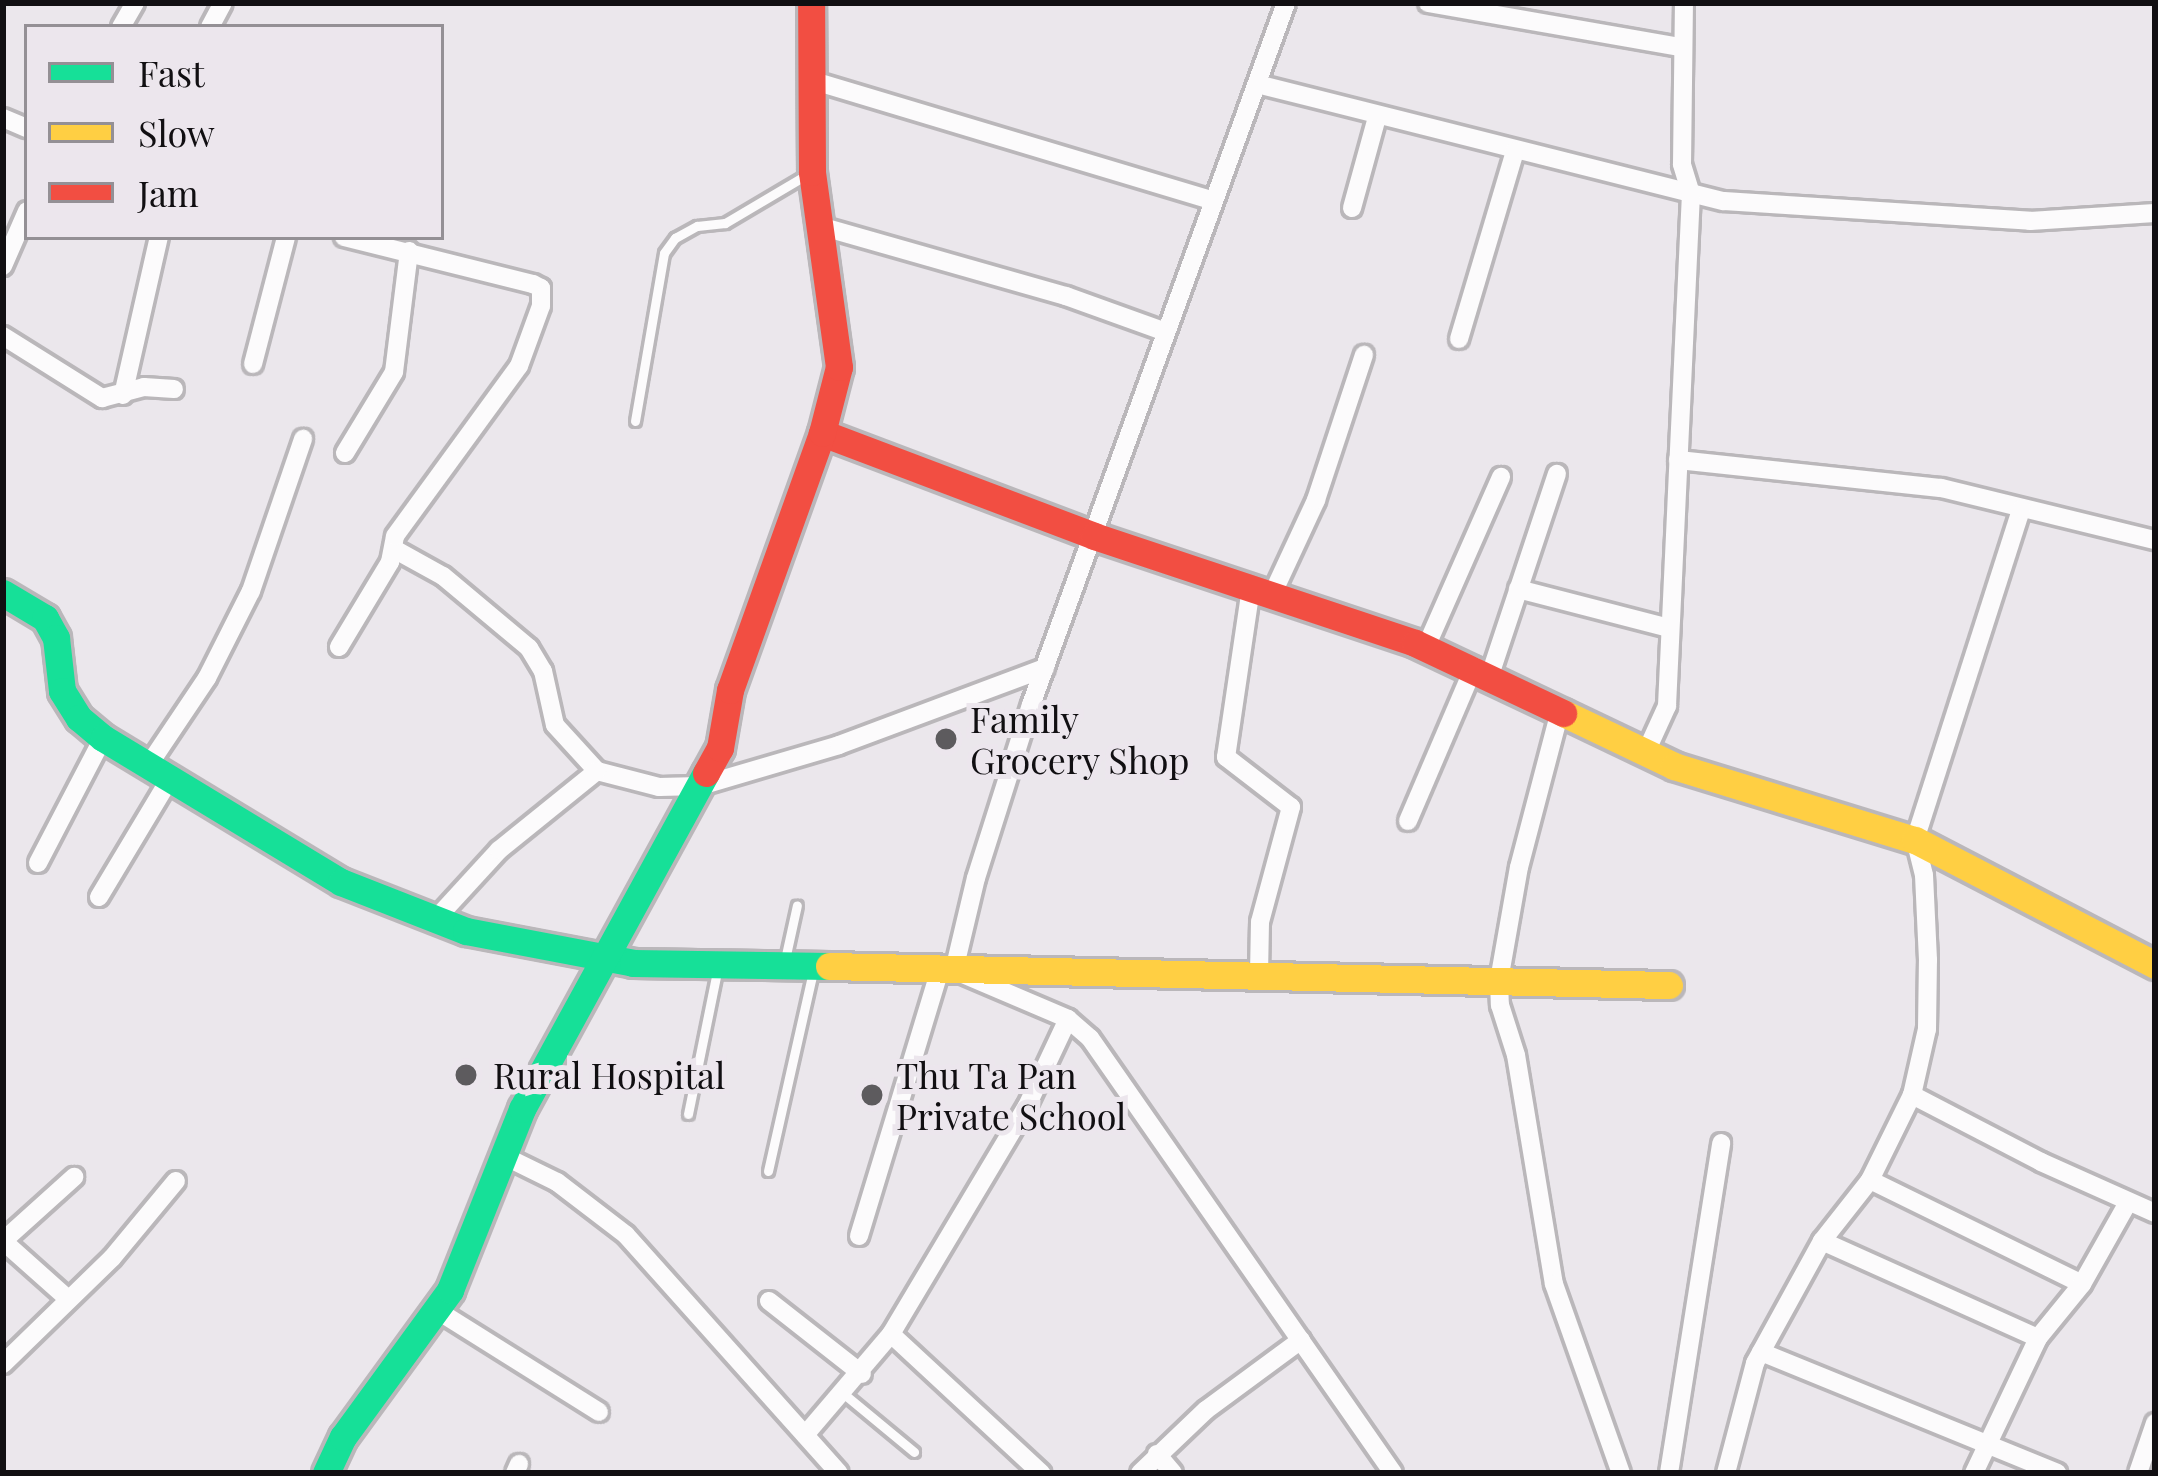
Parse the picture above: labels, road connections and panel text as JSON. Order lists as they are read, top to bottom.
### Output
{
  "places": ["Family Grocery Shop", "Rural Hospital", "Thu Ta Pan Private School"],
  "legend": ["Fast", "Slow", "Jam"]
}
